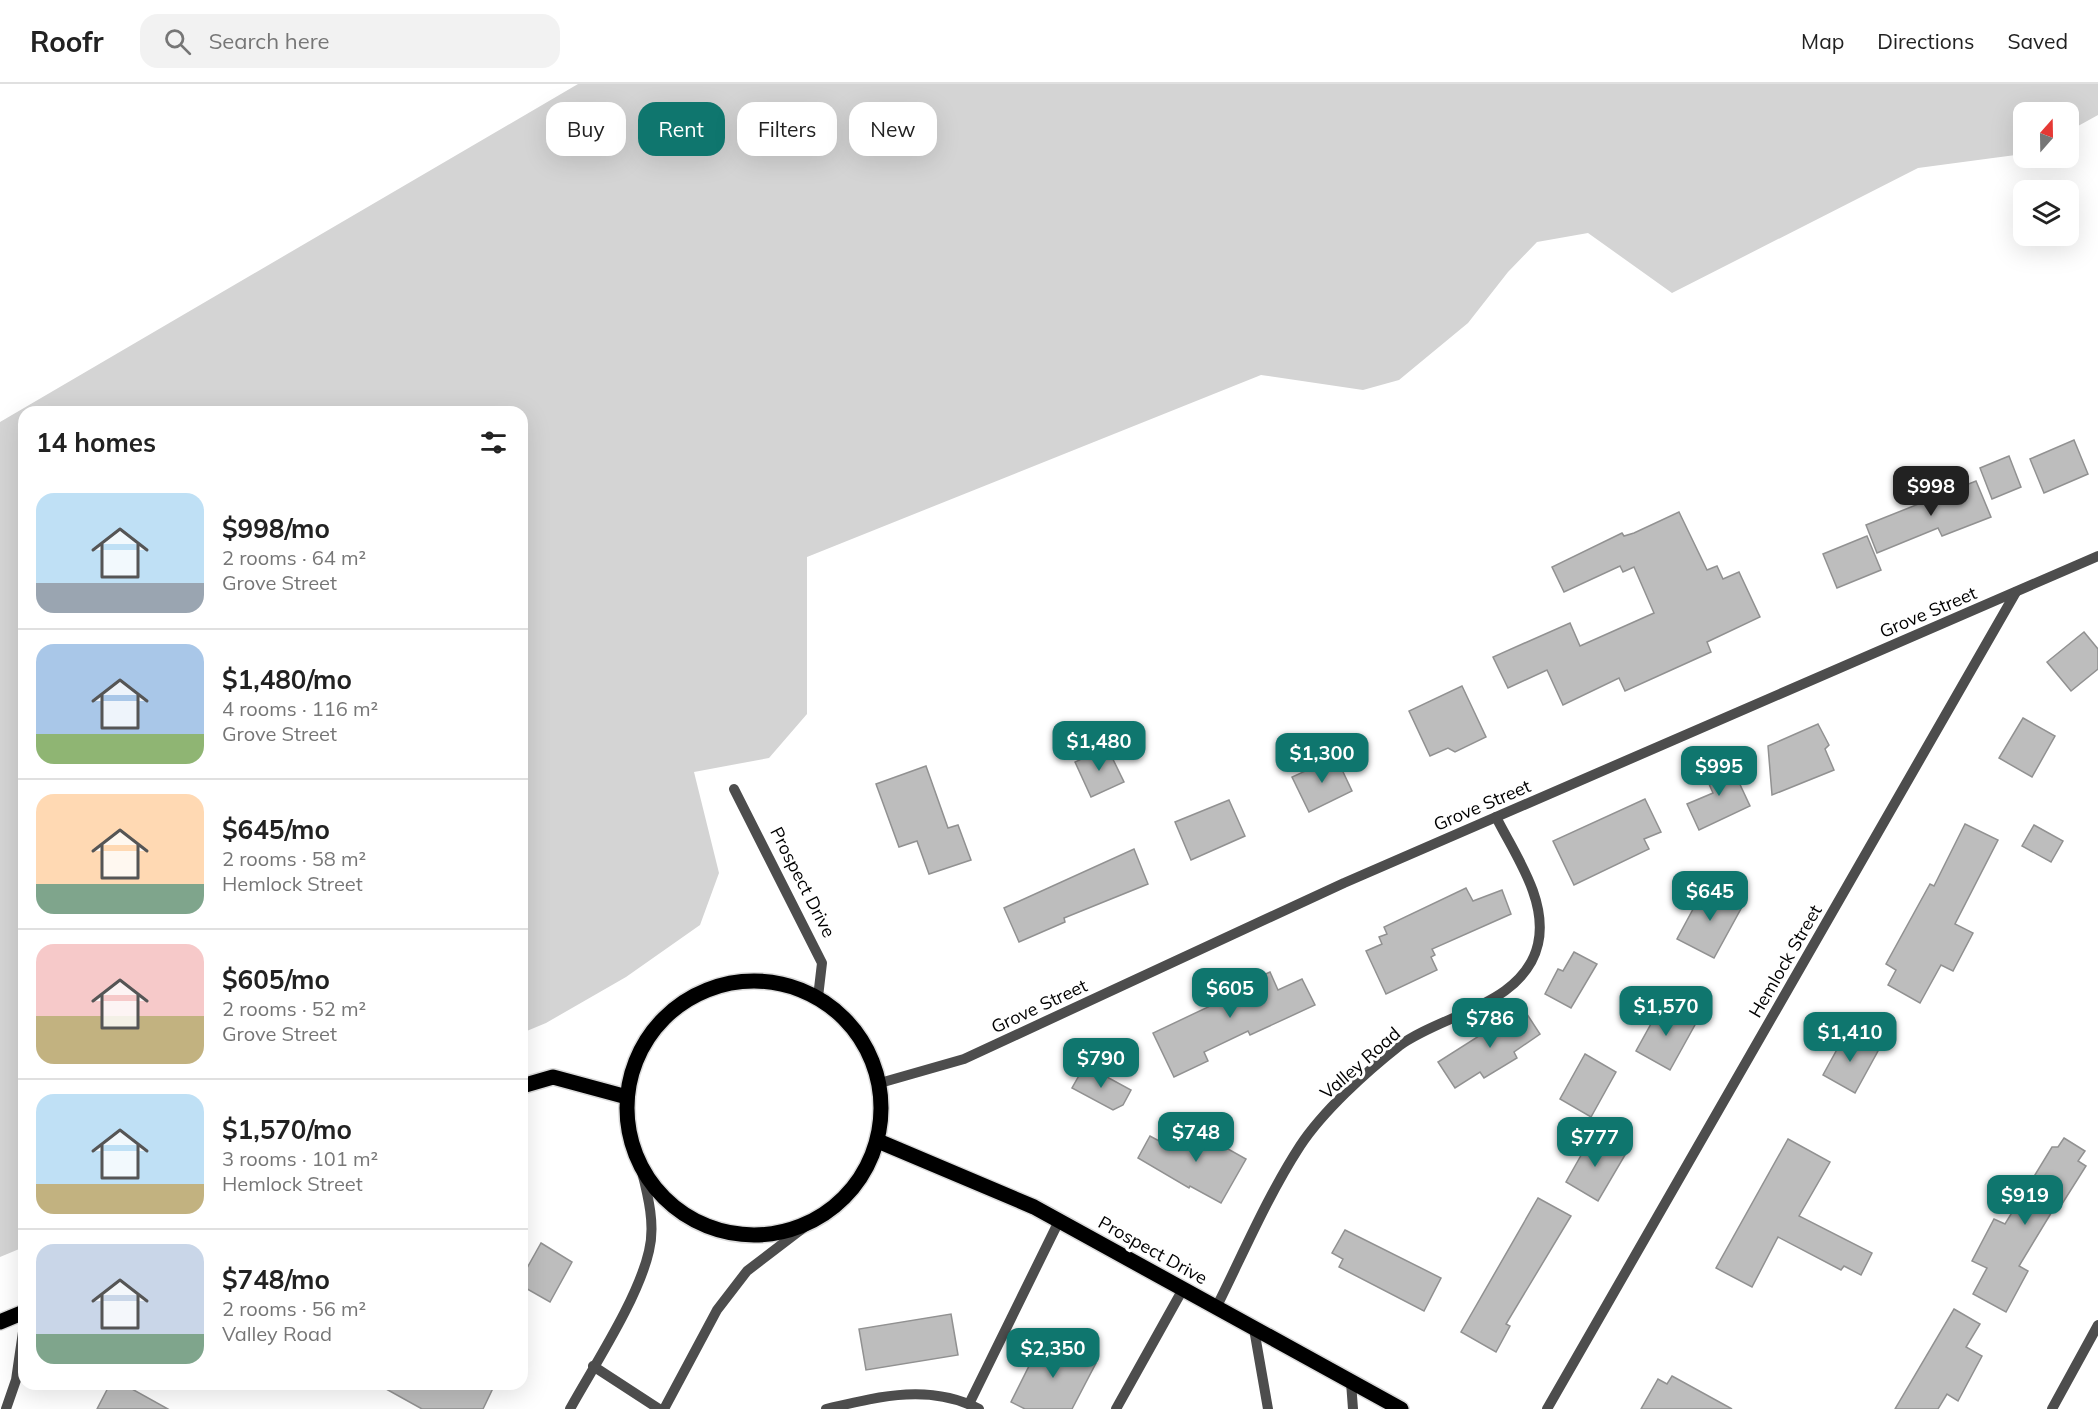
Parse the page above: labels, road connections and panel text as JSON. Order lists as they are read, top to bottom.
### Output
{
  "streets": {
    "main road": ["Prospect Drive"],
    "street": ["Grove Street", "Hemlock Street", "Valley Road"]
  },
  "crossings": [
    ["Grove Street", "Hemlock Street"],
    ["Grove Street", "Valley Road"],
    ["Prospect Drive", "Valley Road"]
  ],
  "north": "top",
  "page": {
    "header": "Roofr",
    "search": "Search here",
    "nav": ["Map", "Directions", "Saved"],
    "chip": [
      "Buy",
      "Rent",
      "Filters",
      "New"
    ],
    "heading": "14 homes",
    "price": [
      "$998",
      "$1,480",
      "$1,300",
      "$995",
      "$645",
      "$605",
      "$1,570",
      "$786",
      "$1,410",
      "$790",
      "$748",
      "$777",
      "$919",
      "$2,350"
    ],
    "list": [
      {
        "name": "$998/mo",
        "note": "2 rooms · 64 m² · Grove Street"
      },
      {
        "name": "$1,480/mo",
        "note": "4 rooms · 116 m² · Grove Street"
      },
      {
        "name": "$645/mo",
        "note": "2 rooms · 58 m² · Hemlock Street"
      },
      {
        "name": "$605/mo",
        "note": "2 rooms · 52 m² · Grove Street"
      },
      {
        "name": "$1,570/mo",
        "note": "3 rooms · 101 m² · Hemlock Street"
      },
      {
        "name": "$748/mo",
        "note": "2 rooms · 56 m² · Valley Road"
      }
    ]
  }
}
